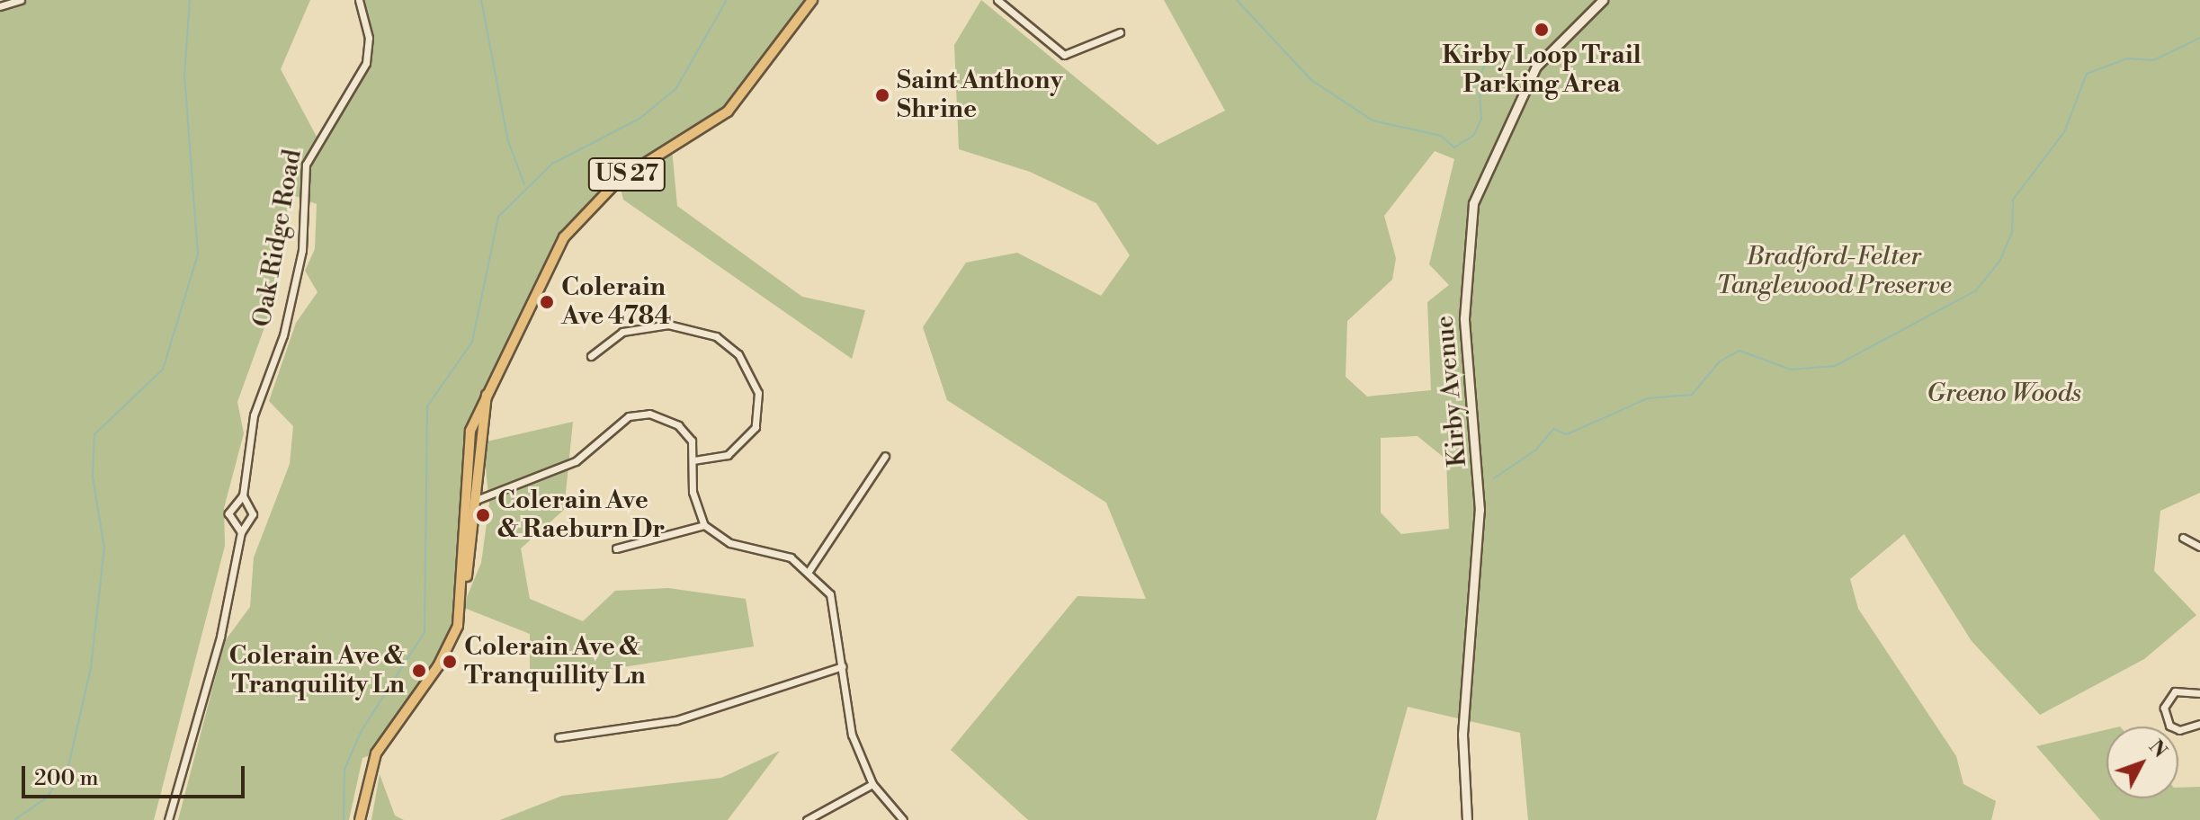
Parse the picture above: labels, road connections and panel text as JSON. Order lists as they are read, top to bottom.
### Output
{
  "streets": {
    "main road": ["US 27"],
    "street": ["Oak Ridge Road", "Kirby Avenue"]
  },
  "parks": ["Bradford-Felter Tanglewood Preserve", "Greeno Woods"],
  "places": [
    "Kirby Loop Trail Parking Area",
    "Saint Anthony Shrine",
    "Colerain Ave 4784",
    "Colerain Ave & Raeburn Dr",
    "Colerain Ave & Tranquillity Ln",
    "Colerain Ave & Tranquility Ln"
  ],
  "scale_bar": "200 m",
  "north": "top right"
}
